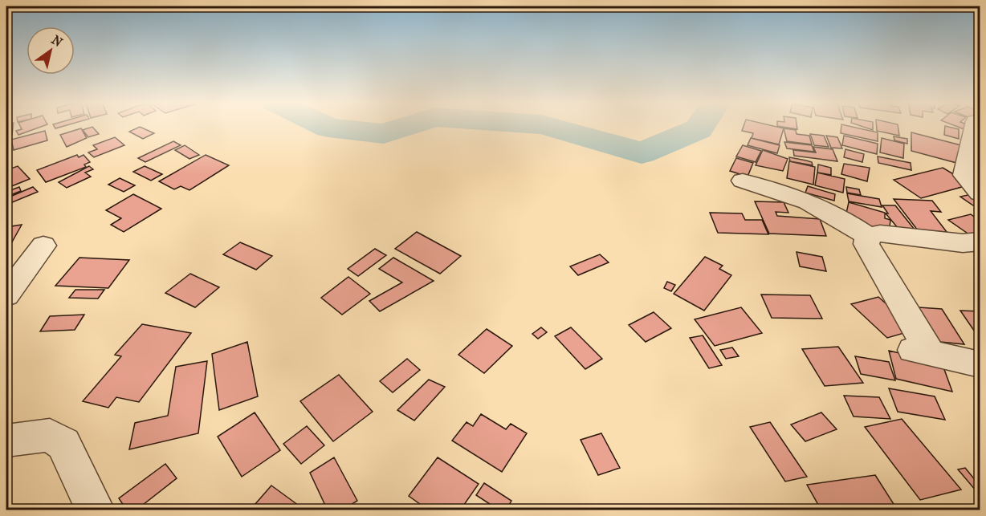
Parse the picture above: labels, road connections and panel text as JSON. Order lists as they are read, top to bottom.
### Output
{
  "north": "top right"
}
